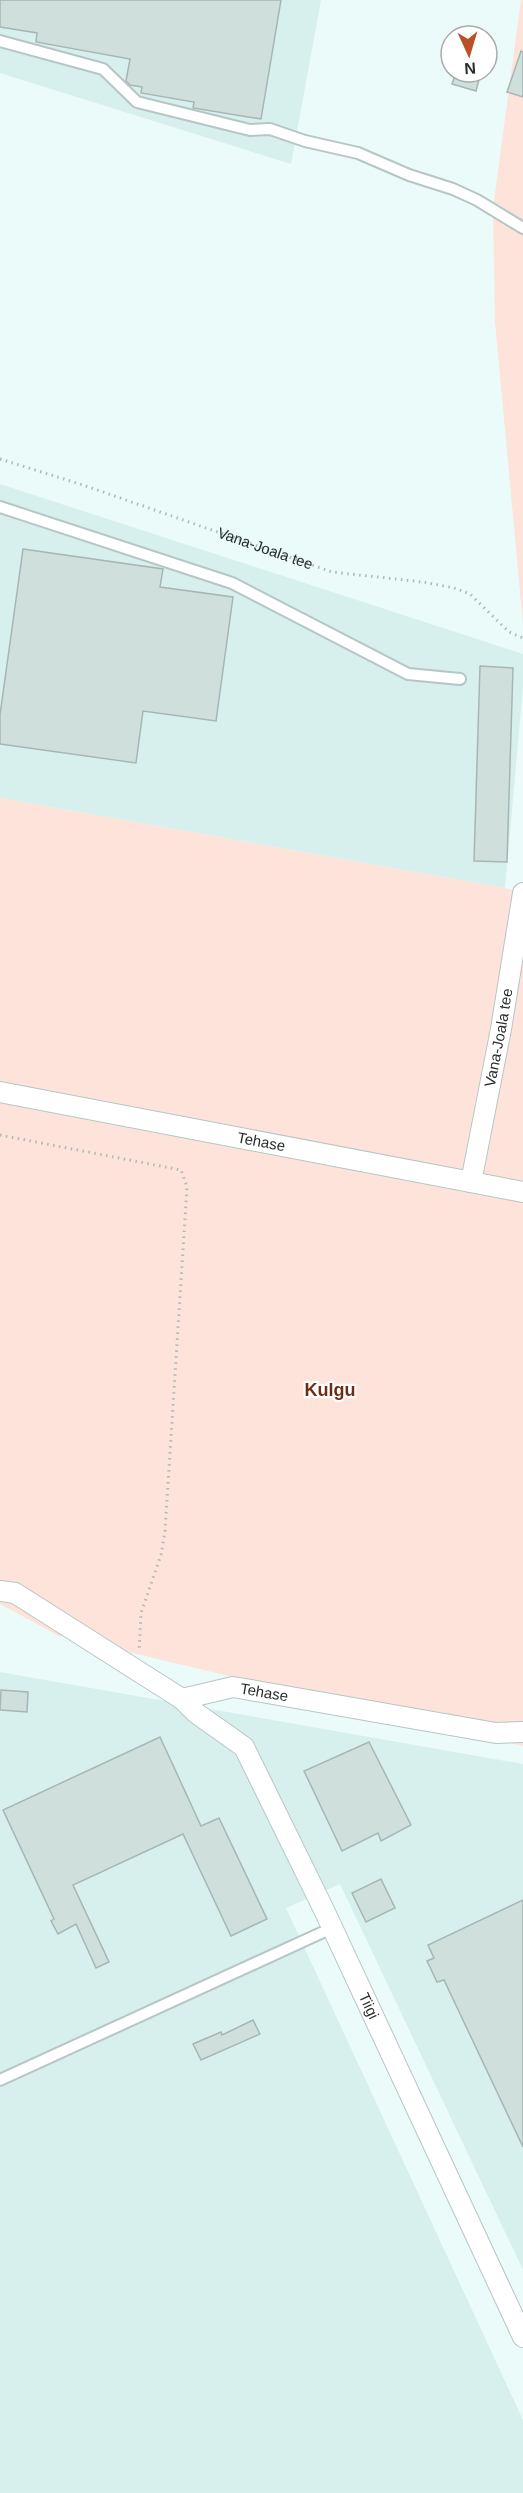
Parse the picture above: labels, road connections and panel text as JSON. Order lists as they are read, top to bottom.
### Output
{
  "streets": {
    "street": ["Vana-Joala tee", "Tehase", "Tiigi"]
  },
  "crossings": [
    ["Vana-Joala tee", "Tehase"],
    ["Tehase", "Tiigi"]
  ],
  "districts": ["Kulgu"],
  "north": "bottom"
}
